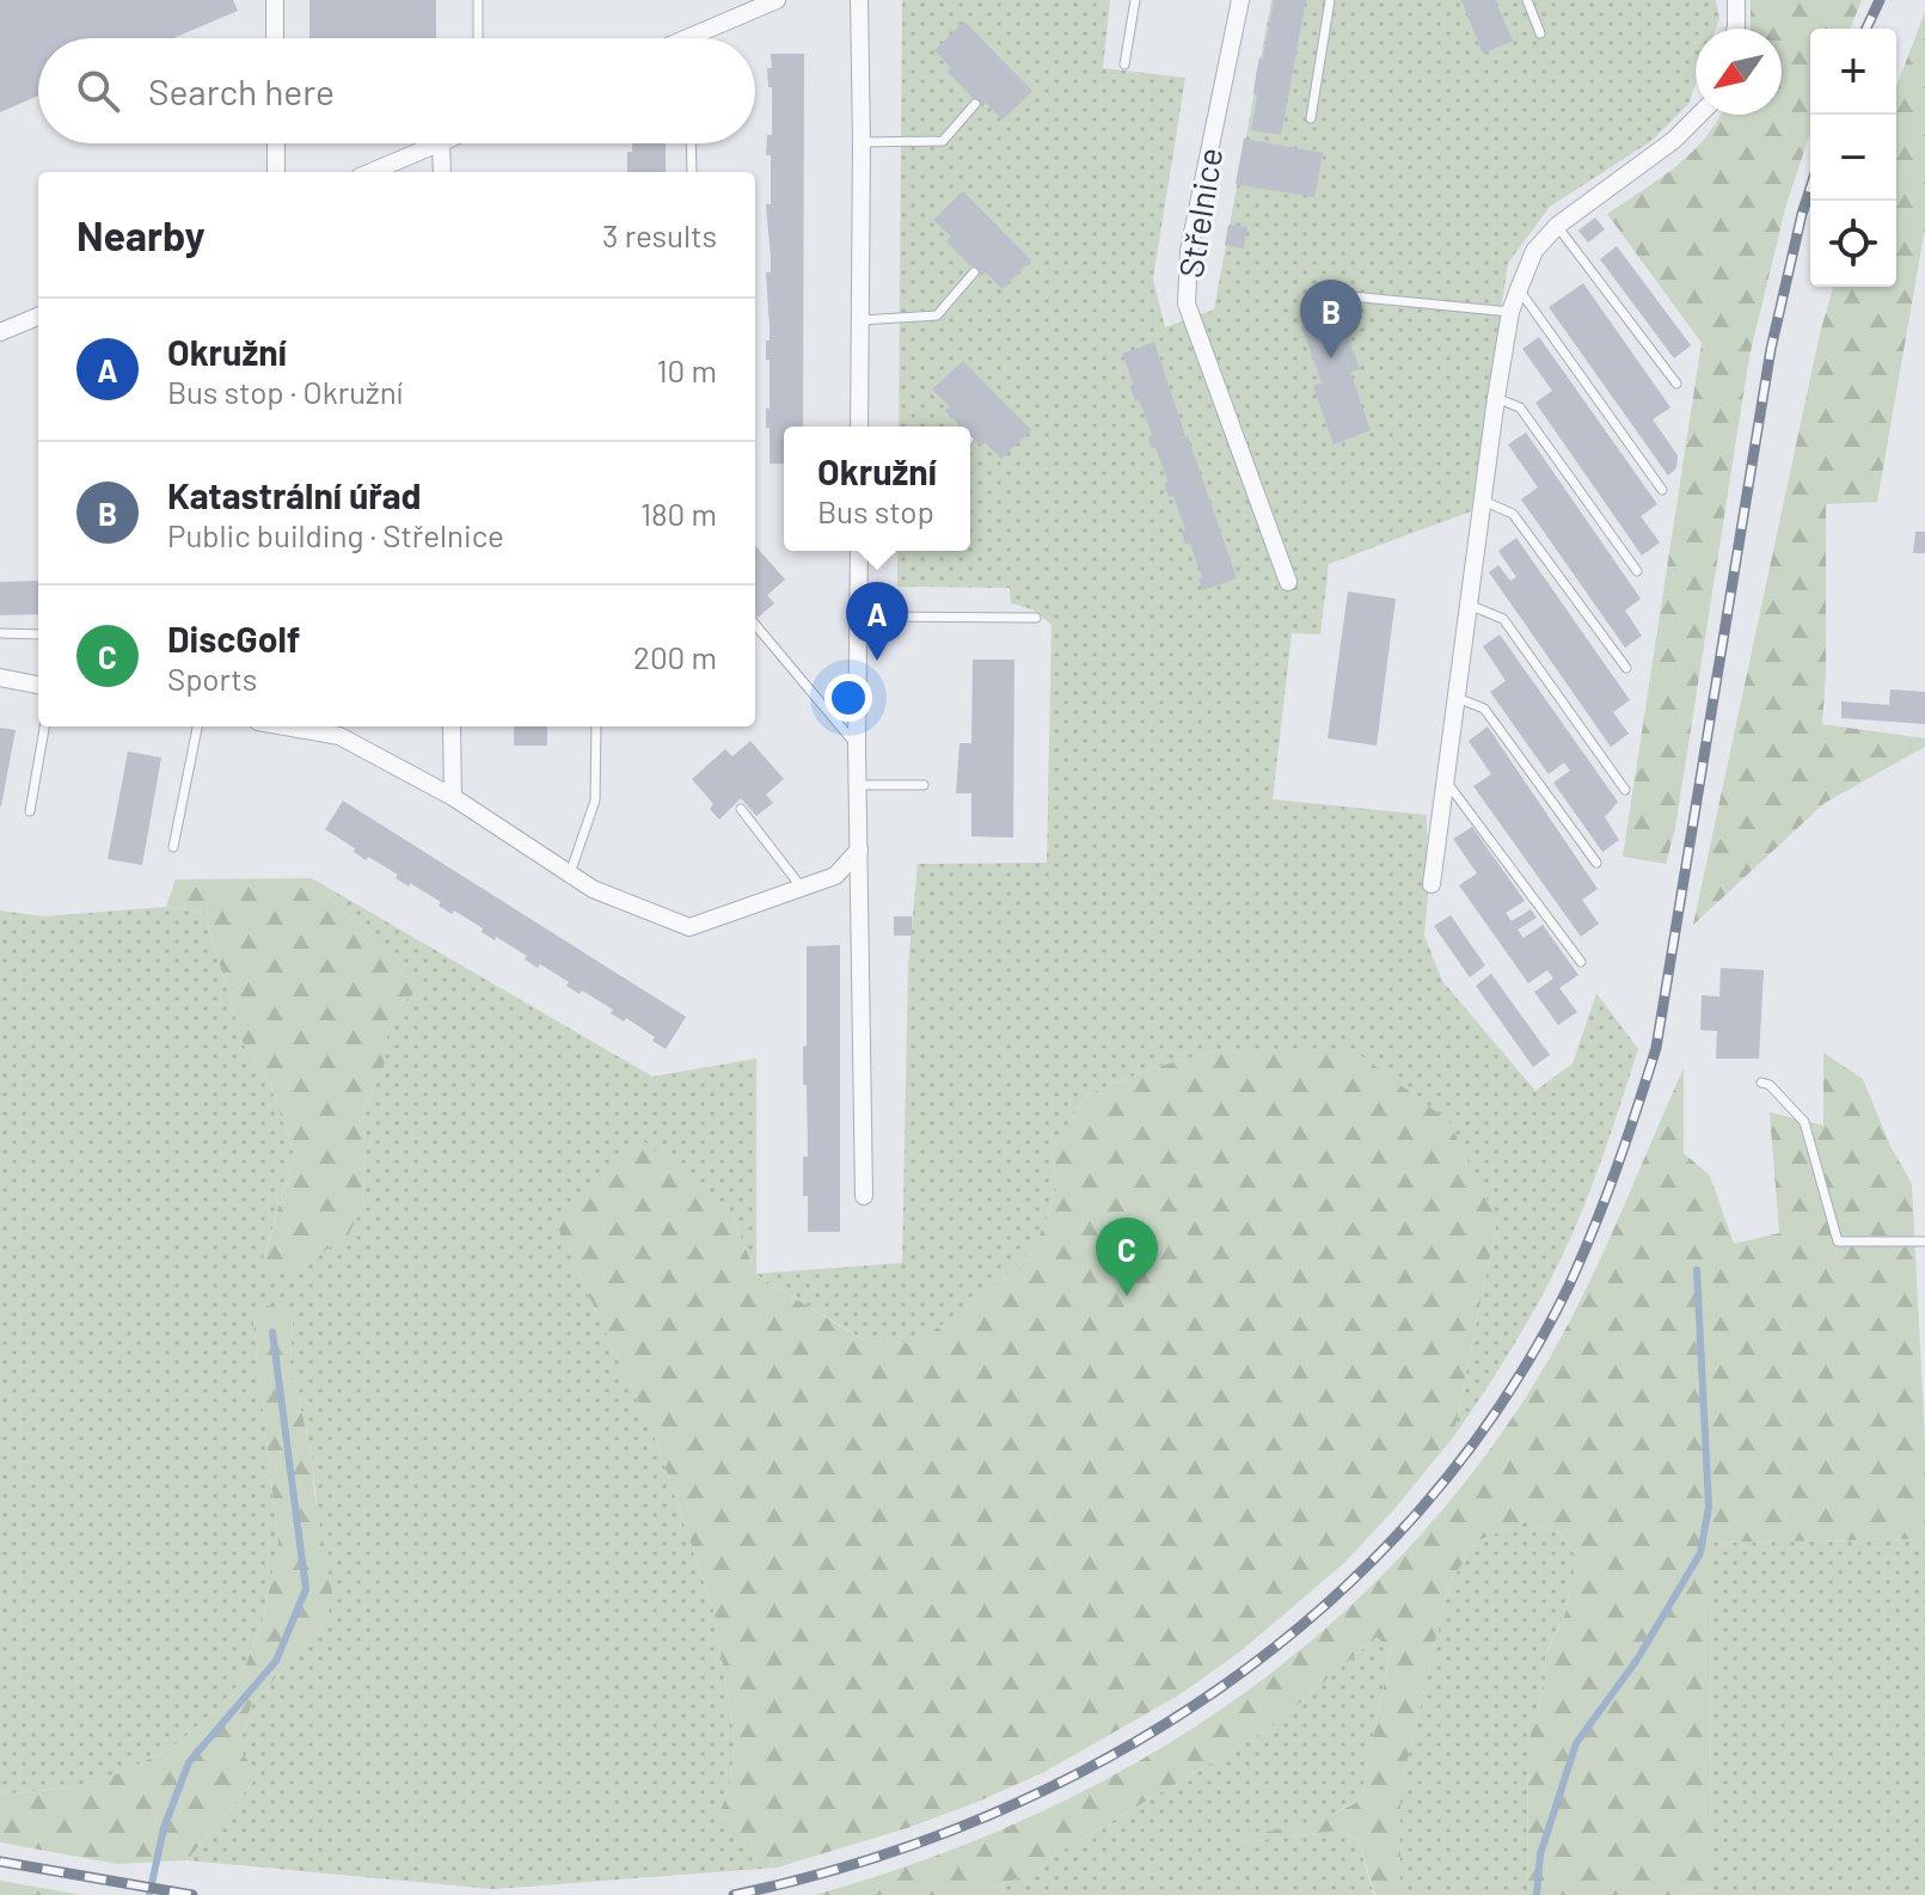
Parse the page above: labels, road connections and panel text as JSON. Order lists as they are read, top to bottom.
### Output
{
  "streets": {
    "street": ["Střelnice"]
  },
  "north": "bottom left",
  "page": {
    "map_buttons": ["+", "−"],
    "search": "Search here",
    "heading": ["Nearby", "3 results"],
    "pins": ["B", "A", "C"],
    "list": [
      {
        "mark": "A",
        "name": "Okružní",
        "note": "Bus stop · Okružní",
        "value": "10 m"
      },
      {
        "mark": "B",
        "name": "Katastrální úřad",
        "note": "Public building · Střelnice",
        "value": "180 m"
      },
      {
        "mark": "C",
        "name": "DiscGolf",
        "note": "Sports",
        "value": "200 m"
      }
    ],
    "popup": ["Okružní", "Bus stop"]
  }
}
